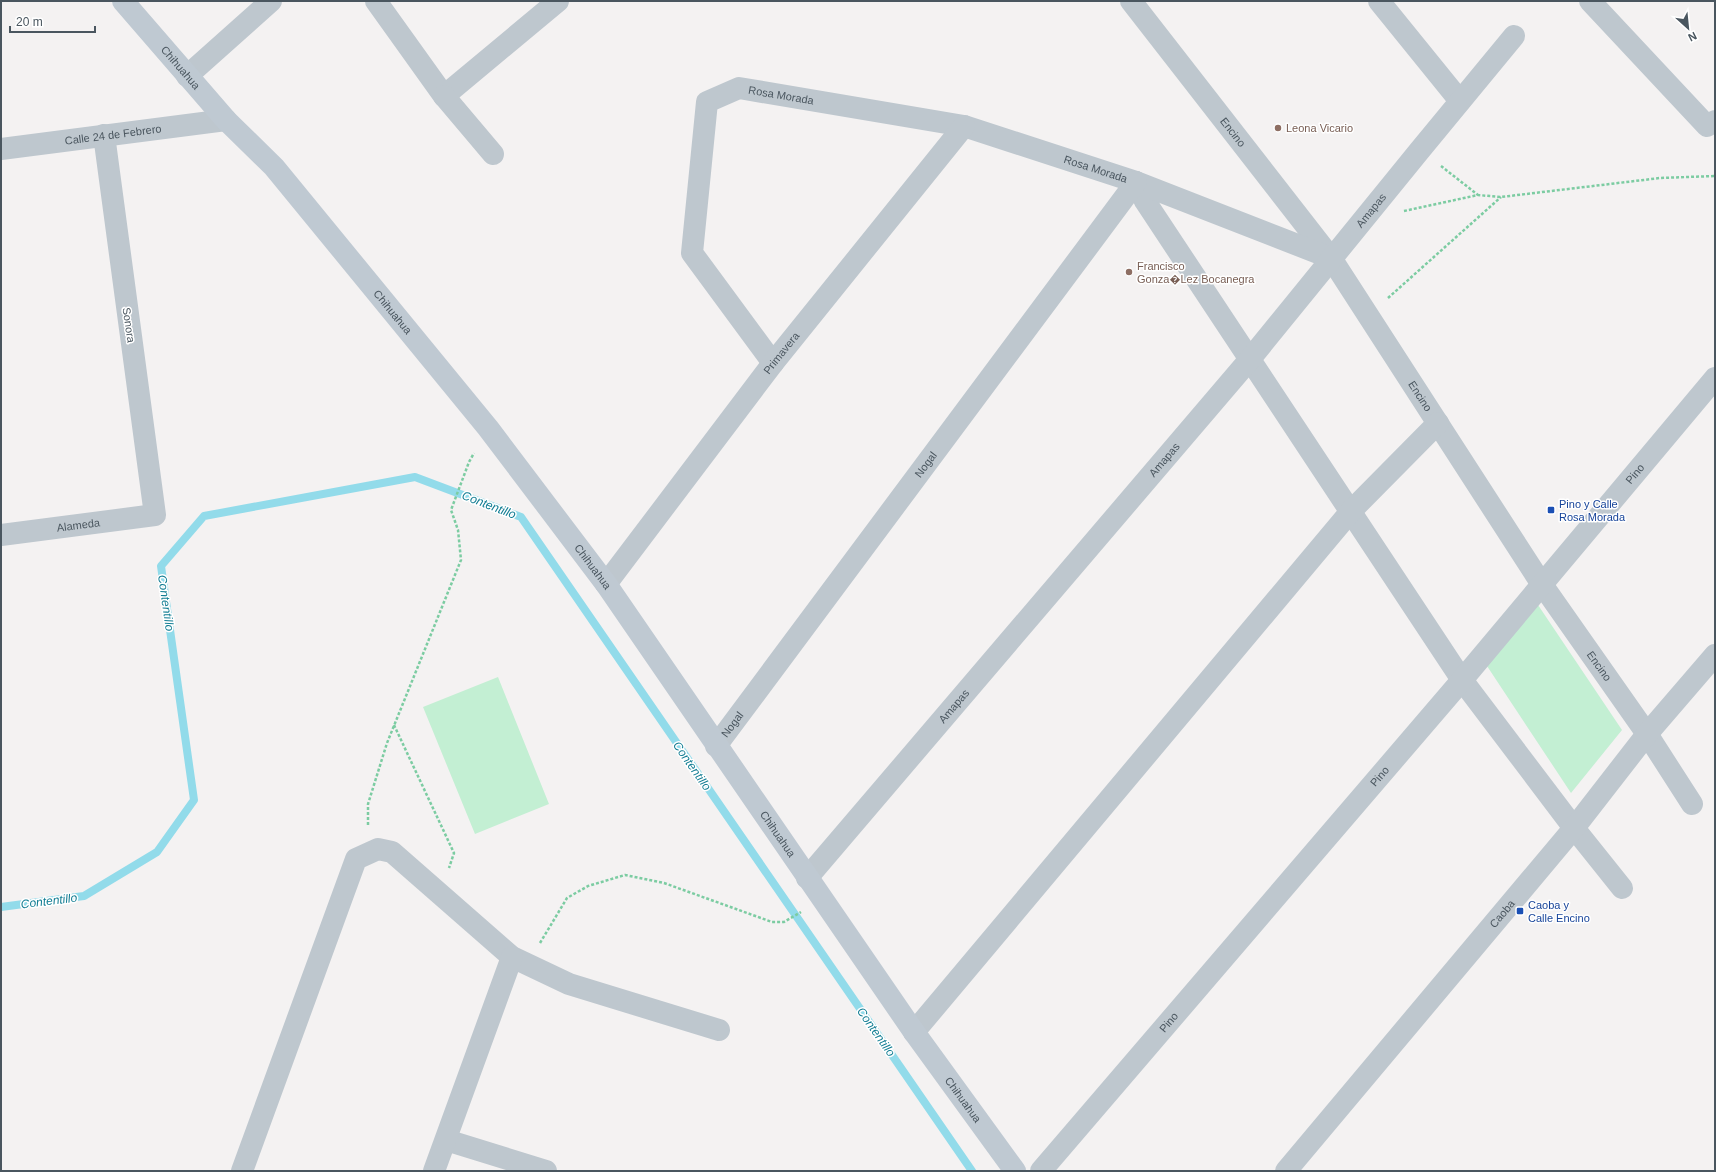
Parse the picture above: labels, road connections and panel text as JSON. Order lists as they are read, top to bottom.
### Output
{
  "streets": {
    "street": [
      "Chihuahua",
      "Rosa Morada",
      "Encino",
      "Calle 24 de Febrero",
      "Amapas",
      "Sonora",
      "Primavera",
      "Nogal",
      "Pino",
      "Alameda",
      "Caoba"
    ]
  },
  "crossings": [
    ["Chihuahua", "Calle 24 de Febrero"],
    ["Chihuahua", "Amapas"],
    ["Chihuahua", "Primavera"],
    ["Chihuahua", "Nogal"],
    ["Rosa Morada", "Encino"],
    ["Rosa Morada", "Amapas"],
    ["Rosa Morada", "Primavera"],
    ["Rosa Morada", "Nogal"],
    ["Encino", "Amapas"],
    ["Encino", "Pino"],
    ["Encino", "Caoba"],
    ["Calle 24 de Febrero", "Sonora"],
    ["Sonora", "Alameda"]
  ],
  "water": ["Contentillo"],
  "places": {
    "other": ["Leona Vicario", "Francisco Gonza�Lez Bocanegra"],
    "transit": ["Pino y Calle Rosa Morada", "Caoba y Calle Encino"]
  },
  "scale_bar": "20 m",
  "north": "bottom right"
}
